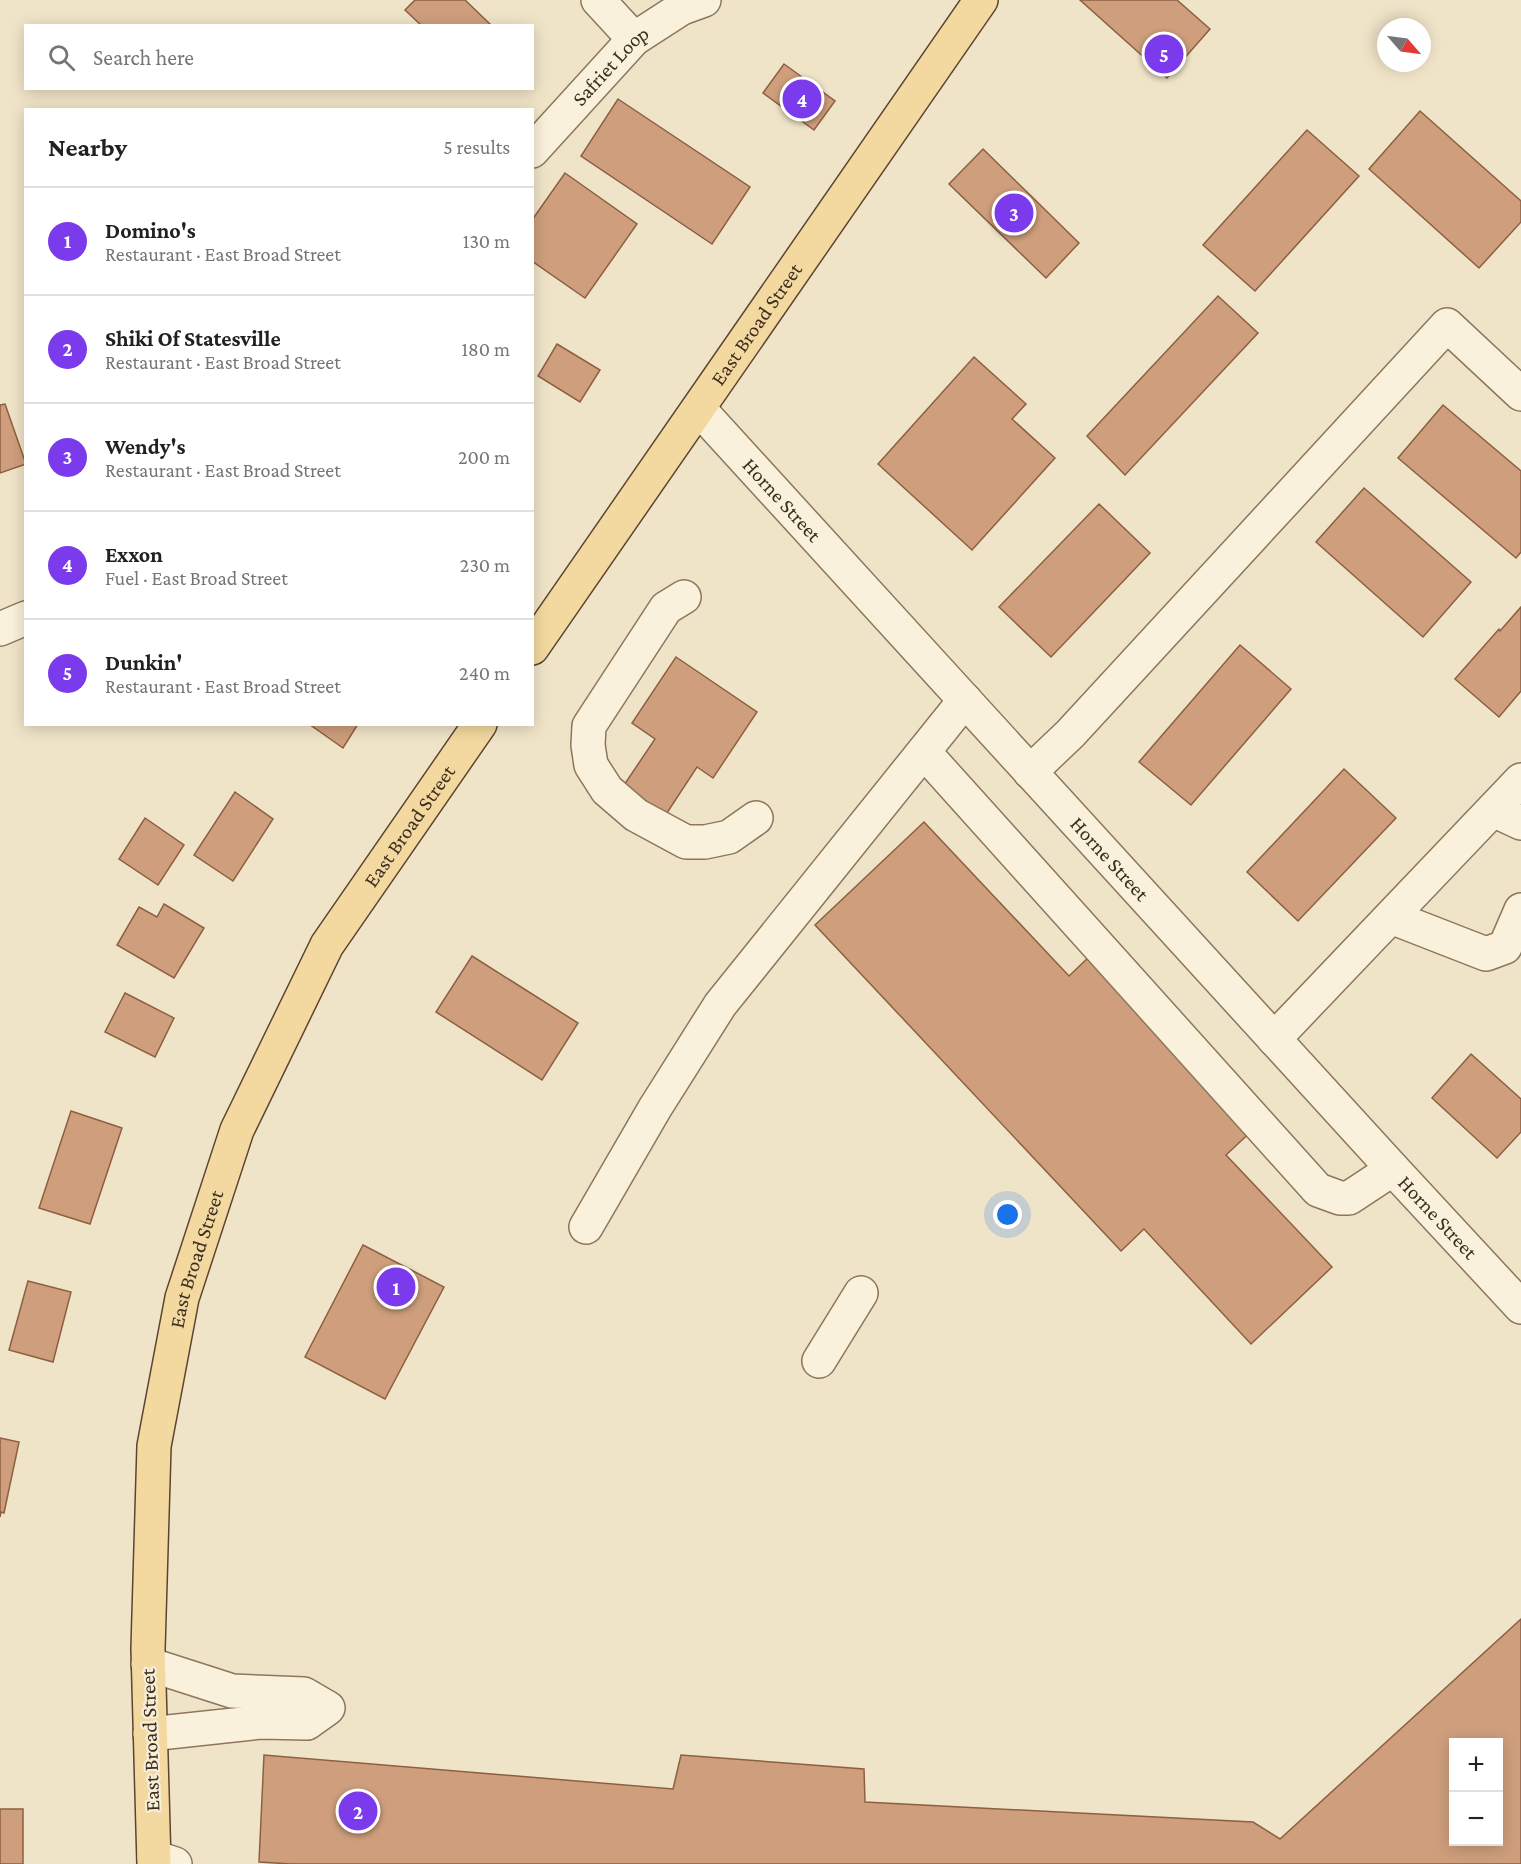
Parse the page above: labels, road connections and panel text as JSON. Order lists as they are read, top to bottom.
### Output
{
  "streets": {
    "main road": ["East Broad Street"],
    "street": ["Safriet Loop", "Horne Street"]
  },
  "crossings": [
    ["East Broad Street", "Horne Street"]
  ],
  "north": "bottom right",
  "page": {
    "search": "Search here",
    "pins": [
      "5",
      "4",
      "3",
      "1",
      "2"
    ],
    "heading": ["Nearby", "5 results"],
    "list": [
      {
        "mark": "1",
        "name": "Domino's",
        "note": "Restaurant · East Broad Street",
        "value": "130 m"
      },
      {
        "mark": "2",
        "name": "Shiki Of Statesville",
        "note": "Restaurant · East Broad Street",
        "value": "180 m"
      },
      {
        "mark": "3",
        "name": "Wendy's",
        "note": "Restaurant · East Broad Street",
        "value": "200 m"
      },
      {
        "mark": "4",
        "name": "Exxon",
        "note": "Fuel · East Broad Street",
        "value": "230 m"
      },
      {
        "mark": "5",
        "name": "Dunkin'",
        "note": "Restaurant · East Broad Street",
        "value": "240 m"
      }
    ],
    "map_buttons": ["+", "−"]
  }
}
